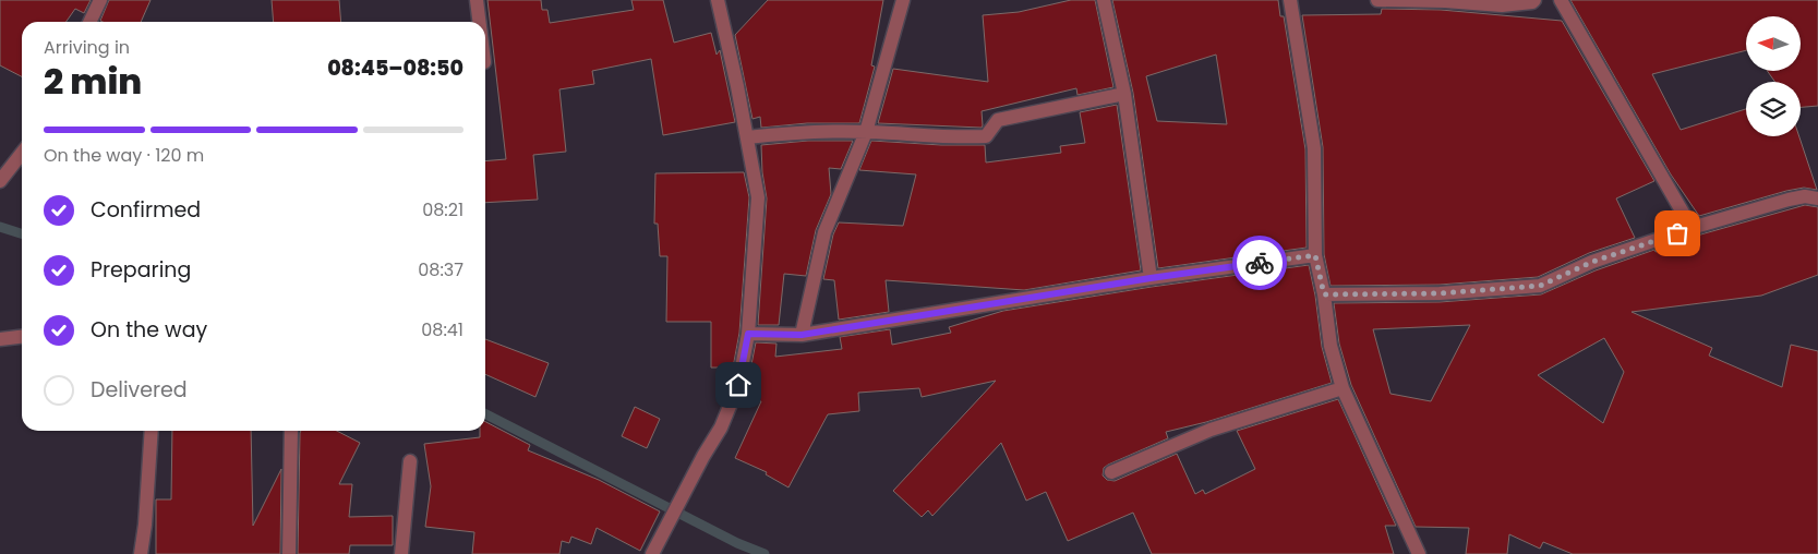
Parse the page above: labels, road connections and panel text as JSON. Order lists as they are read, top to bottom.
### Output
{
  "north": "left",
  "page": {
    "heading": ["2 min", "Arriving in", "08:45–08:50"],
    "bar": "On the way · 120 m",
    "list": [
      ["Confirmed", "08:21"],
      ["Preparing", "08:37"],
      ["On the way", "08:41"],
      "Delivered"
    ]
  }
}
